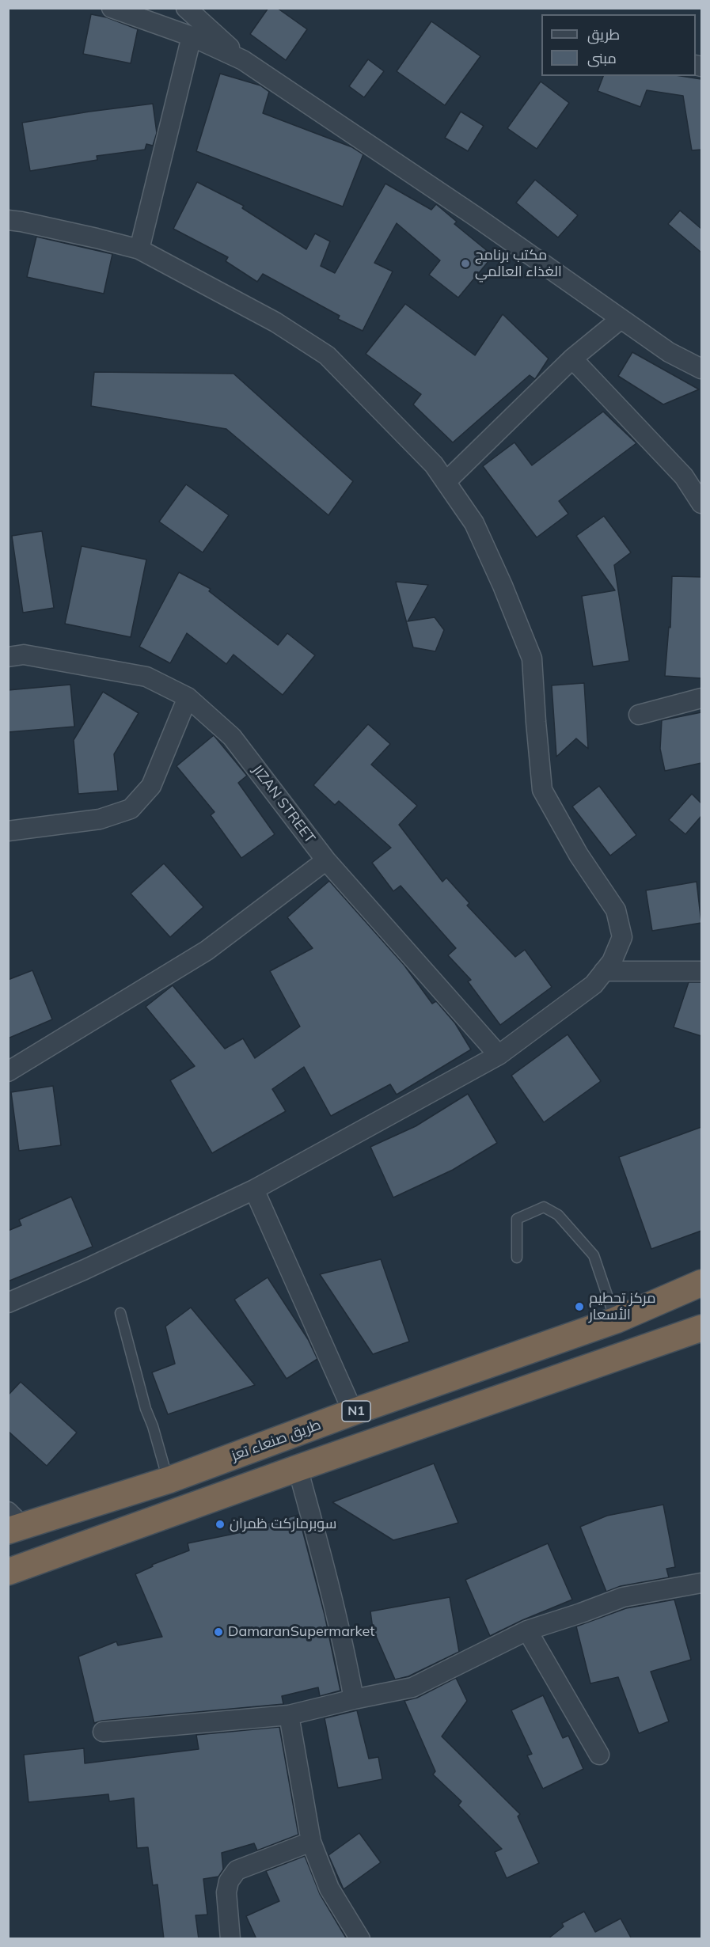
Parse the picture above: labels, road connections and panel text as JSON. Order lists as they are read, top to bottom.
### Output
{
  "streets": {
    "highway": ["N1", "طريق صنعاء تعز"],
    "street": ["JIZAN STREET"]
  },
  "places": [
    "مكتب برنامج الغذاء العالمي",
    "مركز تحطيم الأسعار",
    "سوبرماركت ظمران",
    "DamaranSupermarket"
  ],
  "legend": ["طريق", "مبنى"]
}
